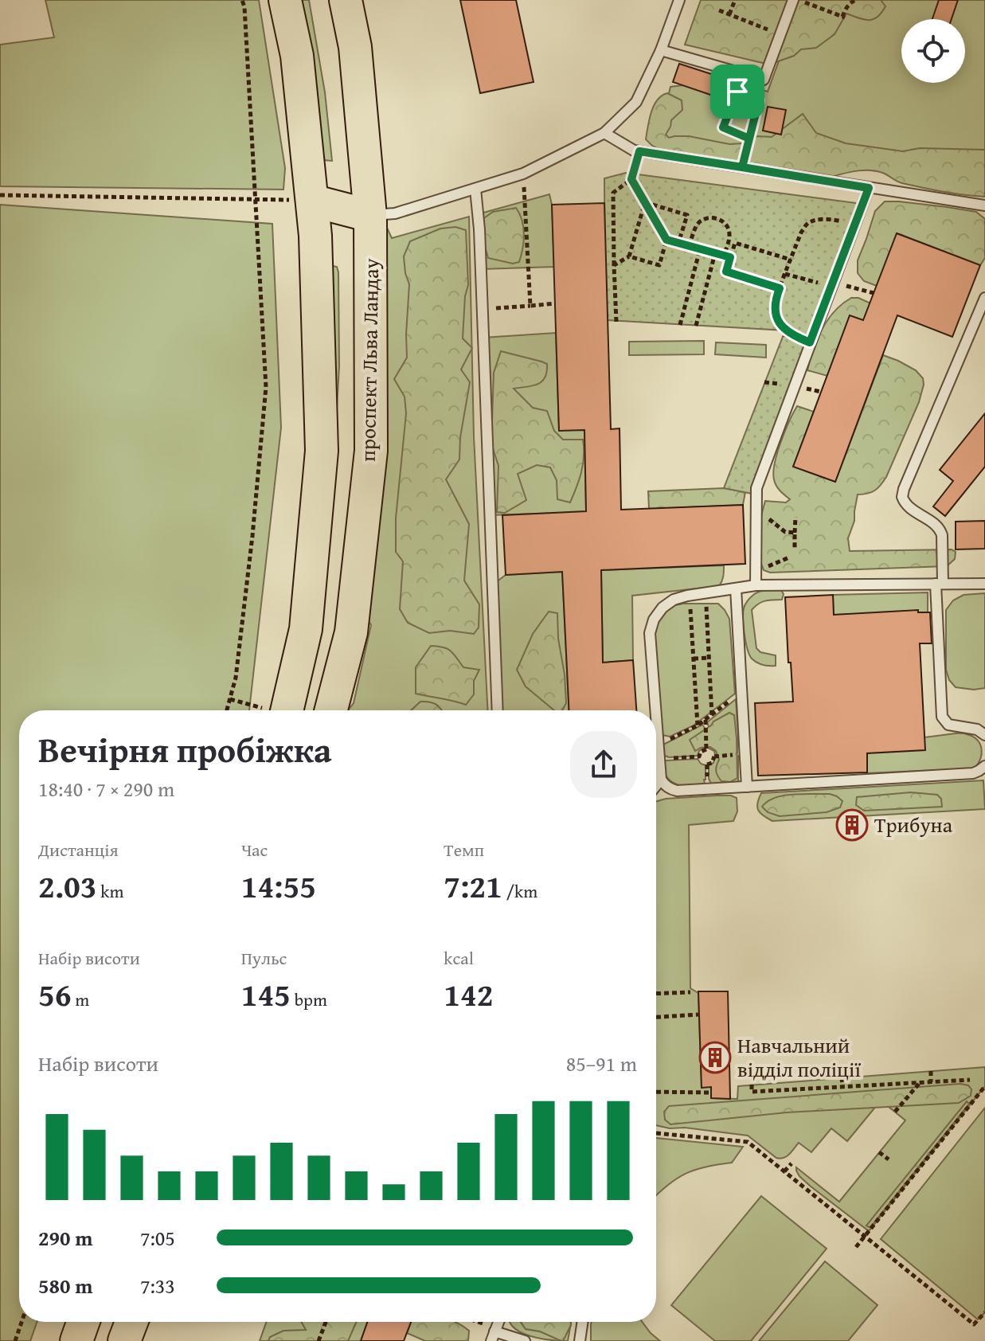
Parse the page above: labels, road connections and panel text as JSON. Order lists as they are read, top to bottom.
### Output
{
  "streets": {
    "main road": ["проспект Льва Ландау"]
  },
  "places": {
    "building": ["Трибуна", "Навчальний відділ поліції"]
  },
  "page": {
    "heading": ["Вечірня пробіжка", "18:40 · 7 × 290 m"],
    "stats": [
      ["Дистанція", "2.03 km"],
      ["Час", "14:55"],
      ["Темп", "7:21 /km"],
      ["Набір висоти", "56 m"],
      ["Пульс", "145 bpm"],
      ["kcal", "142"]
    ],
    "chart": ["Набір висоти", "85–91 m"],
    "list": [
      {
        "name": "290 m",
        "note": "7:05"
      },
      {
        "name": "580 m",
        "note": "7:33"
      }
    ]
  }
}
